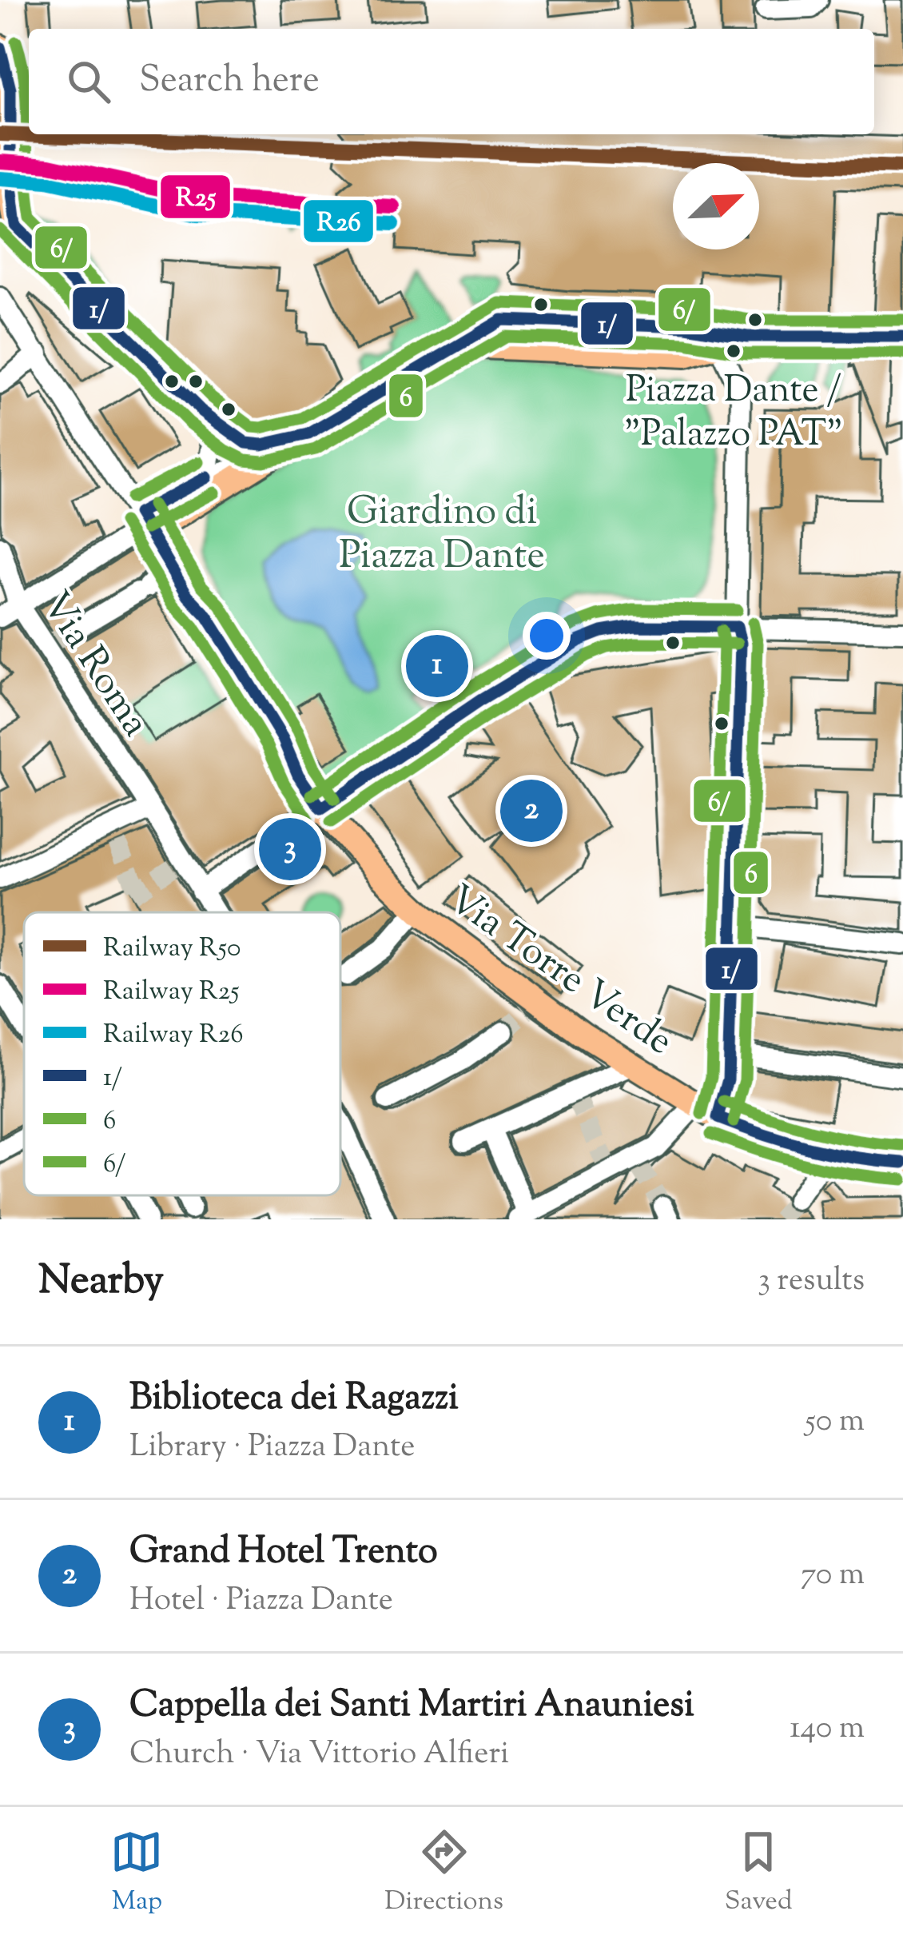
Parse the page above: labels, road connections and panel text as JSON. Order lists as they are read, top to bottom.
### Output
{
  "streets": {
    "main road": ["Via Torre Verde"],
    "street": ["Via Roma"]
  },
  "parks": ["Giardino di Piazza Dante"],
  "places": ["Piazza Dante / \"Palazzo PAT\""],
  "lines": [
    "transit line 6/",
    "transit line 1/",
    "rail line R50",
    "rail line R25",
    "rail line R26",
    "transit line 6"
  ],
  "legend": [
    "Railway R50",
    "Railway R25",
    "Railway R26",
    "1/",
    "6",
    "6/"
  ],
  "north": "top right",
  "page": {
    "search": "Search here",
    "pins": ["1", "2", "3"],
    "heading": ["Nearby", "3 results"],
    "list": [
      {
        "mark": "1",
        "name": "Biblioteca dei Ragazzi",
        "note": "Library · Piazza Dante",
        "value": "50 m"
      },
      {
        "mark": "2",
        "name": "Grand Hotel Trento",
        "note": "Hotel · Piazza Dante",
        "value": "70 m"
      },
      {
        "mark": "3",
        "name": "Cappella dei Santi Martiri Anauniesi",
        "note": "Church · Via Vittorio Alfieri",
        "value": "140 m"
      }
    ],
    "nav": ["Map", "Directions", "Saved"]
  }
}
